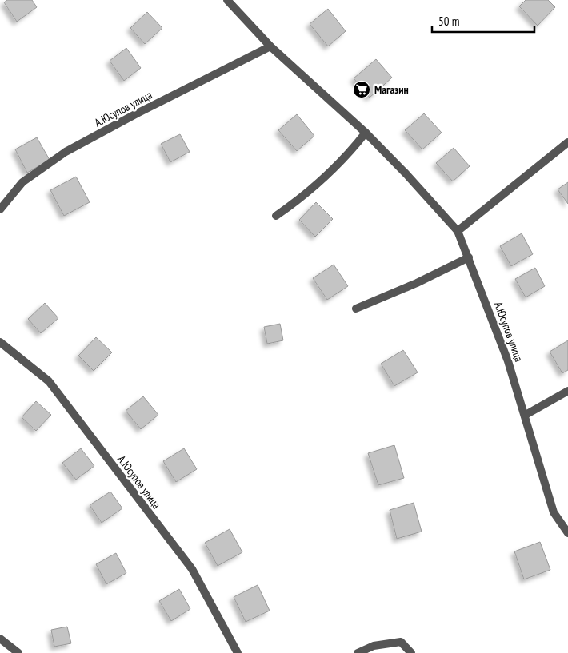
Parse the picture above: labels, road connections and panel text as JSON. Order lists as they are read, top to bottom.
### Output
{
  "streets": {
    "street": ["А.Юсупов улица"]
  },
  "places": {
    "supermarket": ["Магазин"]
  },
  "scale_bar": "50 m"
}
